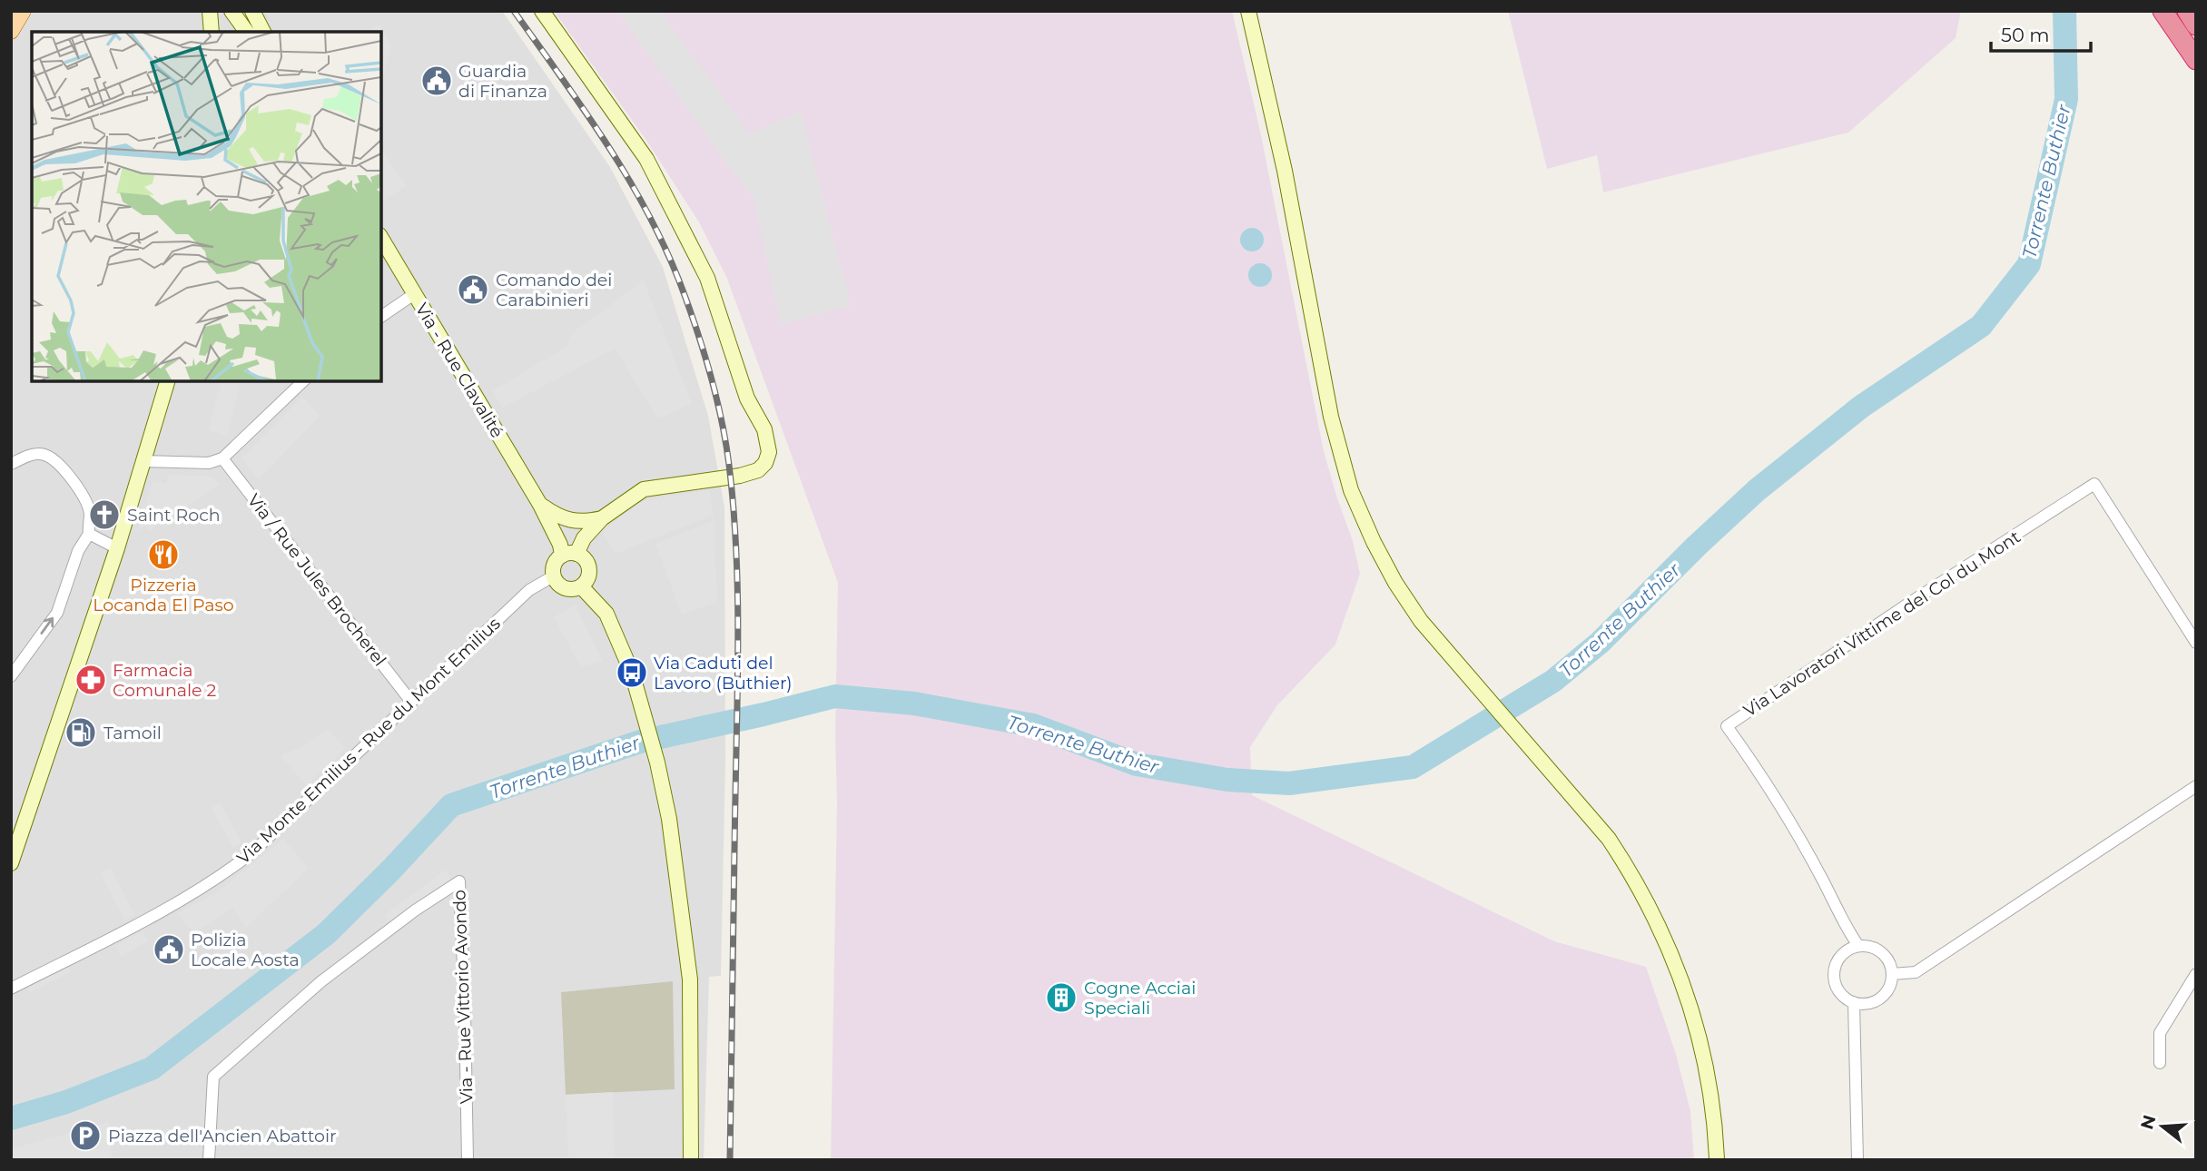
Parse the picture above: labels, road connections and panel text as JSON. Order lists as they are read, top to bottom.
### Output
{
  "streets": {
    "street": [
      "Via - Rue Clavalité",
      "Via / Rue Jules Brocherel",
      "Via Lavoratori Vittime del Col du Mont",
      "Via Monte Emilius - Rue du Mont Emilius",
      "Via - Rue Vittorio Avondo"
    ]
  },
  "crossings": [
    ["Via - Rue Clavalité", "Via Monte Emilius - Rue du Mont Emilius"],
    ["Via / Rue Jules Brocherel", "Via Monte Emilius - Rue du Mont Emilius"]
  ],
  "water": ["Torrente Buthier"],
  "places": {
    "public building": ["Guardia di Finanza", "Comando dei Carabinieri", "Polizia Locale Aosta"],
    "church": ["Saint Roch"],
    "restaurant": ["Pizzeria Locanda El Paso"],
    "bus stop": ["Via Caduti del Lavoro (Buthier)"],
    "pharmacy": ["Farmacia Comunale 2"],
    "fuel station": ["Tamoil"],
    "building": ["Cogne Acciai Speciali"],
    "parking": ["Piazza dell'Ancien Abattoir"]
  },
  "scale_bar": "50 m",
  "north": "left"
}
